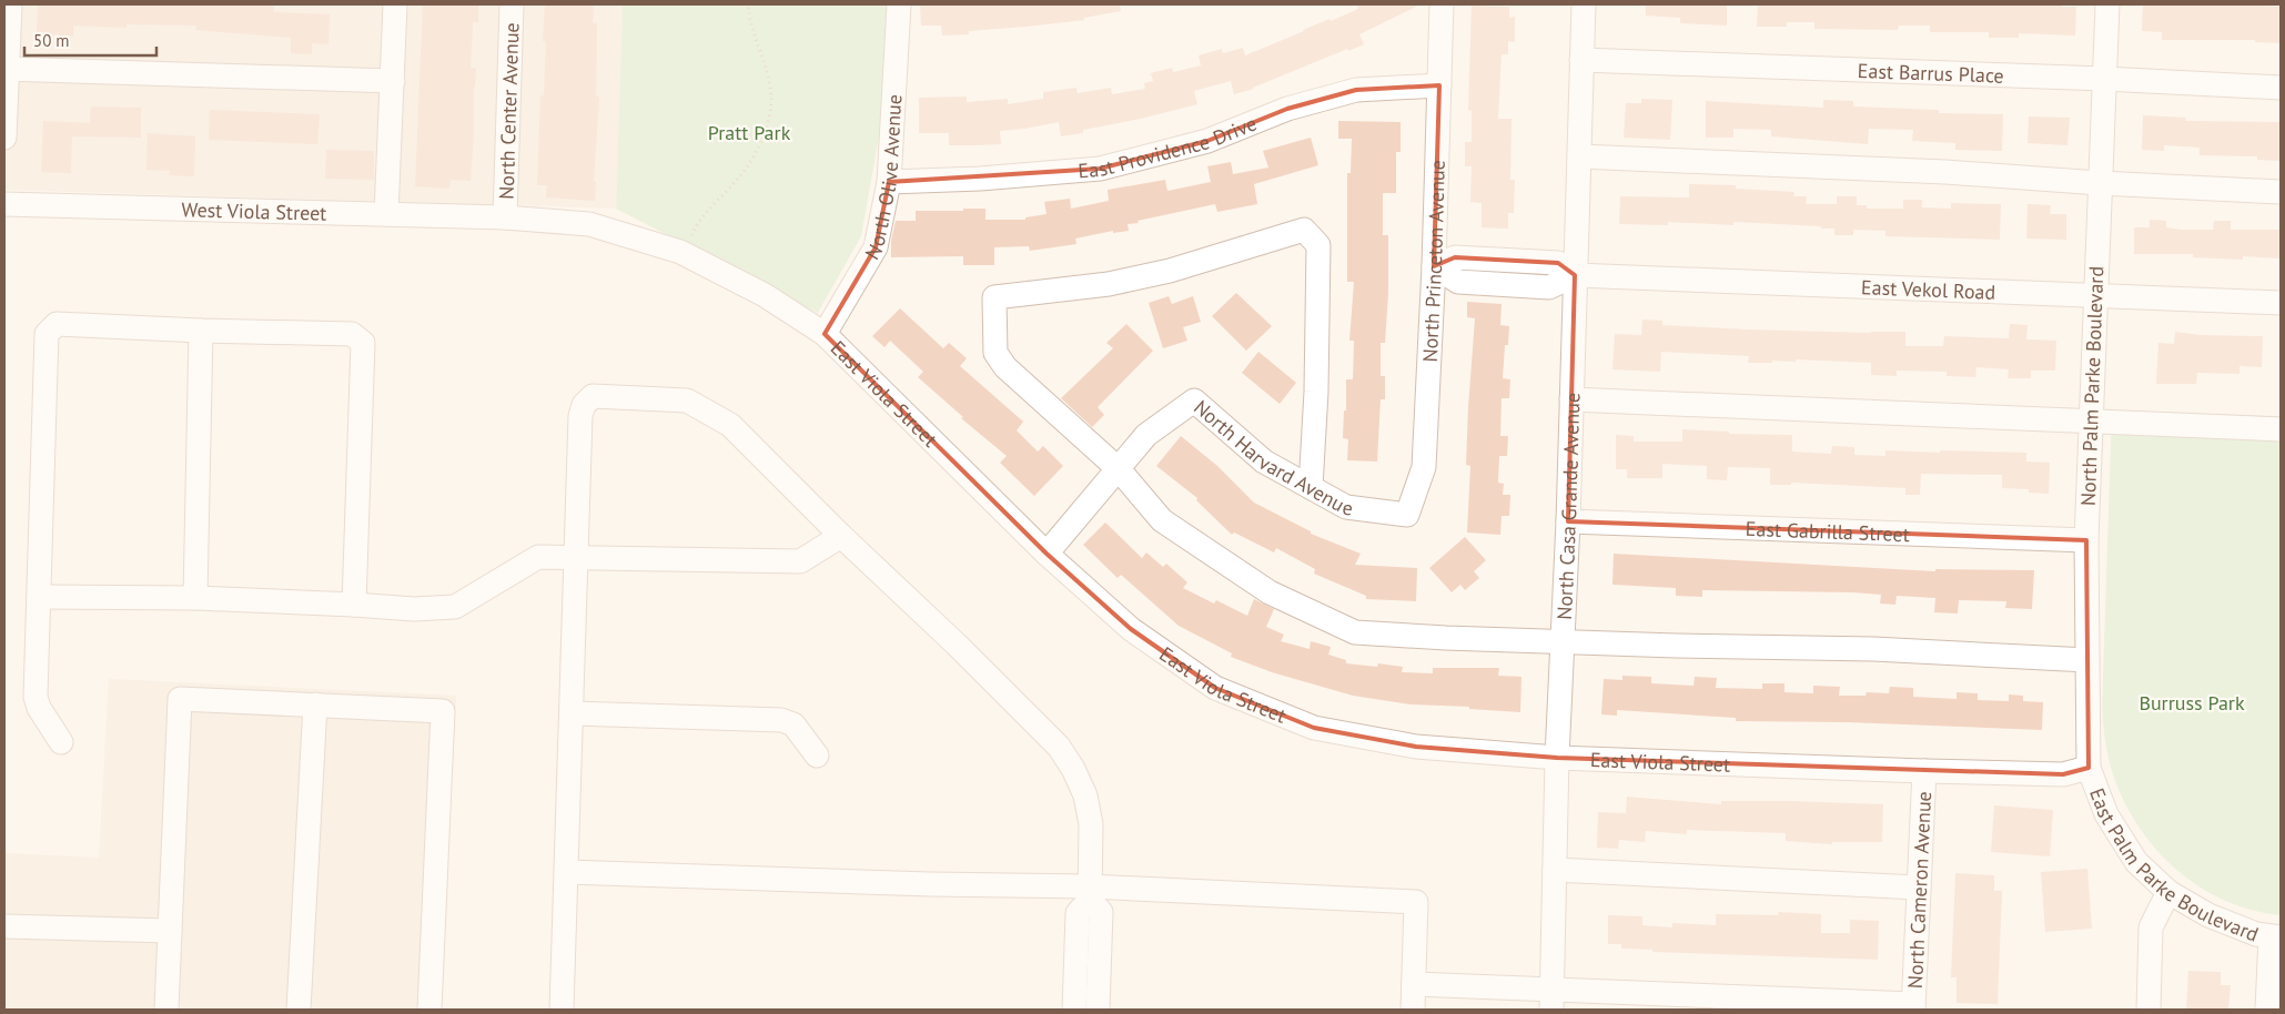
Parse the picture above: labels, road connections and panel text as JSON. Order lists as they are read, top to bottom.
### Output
{
  "streets": {
    "street": [
      "East Barrus Place",
      "North Center Avenue",
      "East Providence Drive",
      "North Olive Avenue",
      "West Viola Street",
      "North Princeton Avenue",
      "East Vekol Road",
      "North Palm Parke Boulevard",
      "East Viola Street",
      "North Harvard Avenue",
      "North Casa Grande Avenue",
      "East Gabrilla Street",
      "East Palm Parke Boulevard",
      "North Cameron Avenue"
    ]
  },
  "crossings": [
    ["East Barrus Place", "North Palm Parke Boulevard"],
    ["East Barrus Place", "North Casa Grande Avenue"],
    ["North Center Avenue", "West Viola Street"],
    ["North Center Avenue", "East Viola Street"],
    ["East Providence Drive", "North Olive Avenue"],
    ["East Providence Drive", "North Princeton Avenue"],
    ["North Olive Avenue", "East Viola Street"],
    ["West Viola Street", "East Viola Street"],
    ["North Princeton Avenue", "East Vekol Road"],
    ["North Princeton Avenue", "North Harvard Avenue"],
    ["East Vekol Road", "North Palm Parke Boulevard"],
    ["East Vekol Road", "North Casa Grande Avenue"],
    ["North Palm Parke Boulevard", "East Viola Street"],
    ["North Palm Parke Boulevard", "East Gabrilla Street"],
    ["North Palm Parke Boulevard", "East Palm Parke Boulevard"],
    ["East Viola Street", "North Harvard Avenue"],
    ["East Viola Street", "North Casa Grande Avenue"],
    ["East Viola Street", "East Palm Parke Boulevard"],
    ["East Viola Street", "North Cameron Avenue"],
    ["North Casa Grande Avenue", "East Gabrilla Street"]
  ],
  "parks": ["Pratt Park", "Burruss Park"],
  "scale_bar": "50 m"
}
